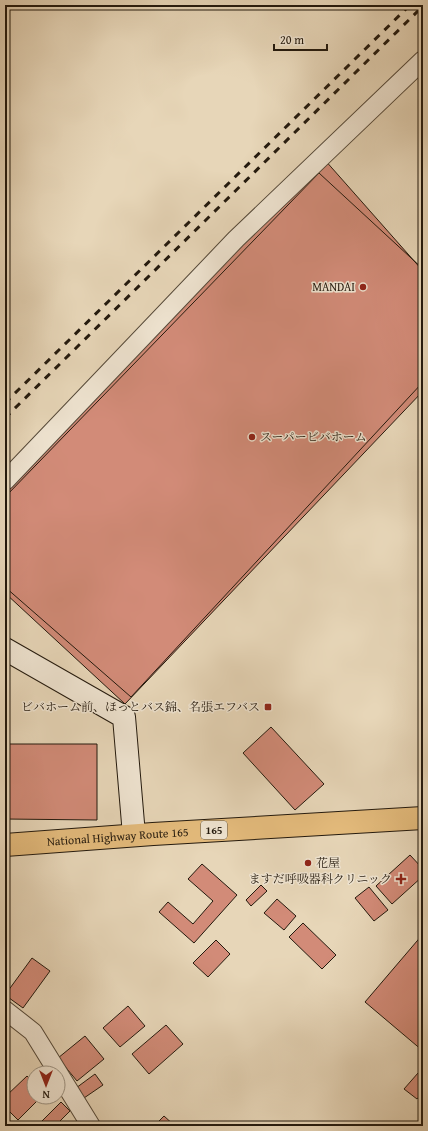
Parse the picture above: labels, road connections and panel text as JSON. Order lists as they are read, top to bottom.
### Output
{
  "streets": {
    "highway": ["165", "National Highway Route 165"]
  },
  "places": {
    "other": ["MANDAI", "スーパービバホーム", "花屋"],
    "transit": ["ビバホーム前、ほっとバス錦、名張エフバス"],
    "health": ["ますだ呼吸器科クリニック"]
  },
  "scale_bar": "20 m",
  "north": "bottom"
}
